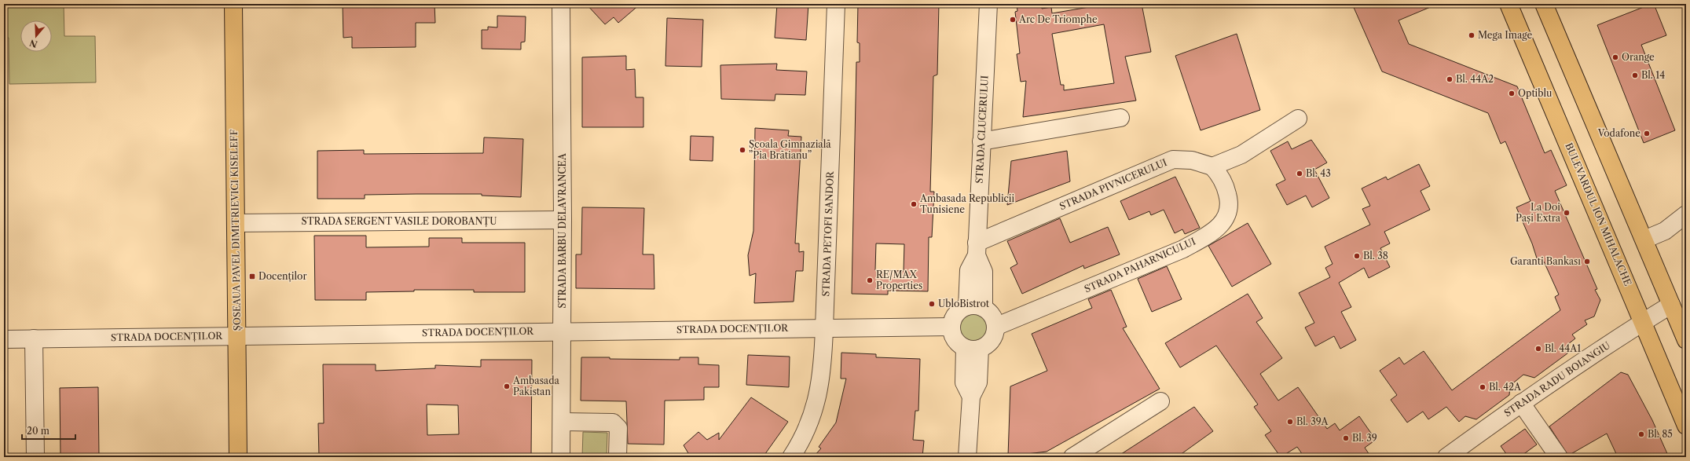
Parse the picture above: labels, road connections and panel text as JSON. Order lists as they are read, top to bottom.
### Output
{
  "streets": {
    "main road": ["BULEVARDUL ION MIHALACHE", "ȘOSEAUA PAVEL DIMITRIEVICI KISELEFF"],
    "street": [
      "STRADA CLUCERULUI",
      "STRADA PIVNICERULUI",
      "STRADA SERGENT VASILE DOROBANȚU",
      "STRADA BARBU DELAVRANCEA",
      "STRADA PETOFI SANDOR",
      "STRADA PAHARNICULUI",
      "STRADA DOCENȚILOR",
      "STRADA RADU BOIANGIU"
    ]
  },
  "crossings": [
    ["STRADA CLUCERULUI", "STRADA PIVNICERULUI"],
    ["STRADA CLUCERULUI", "STRADA PAHARNICULUI"],
    ["STRADA CLUCERULUI", "STRADA DOCENȚILOR"],
    ["STRADA PIVNICERULUI", "STRADA PAHARNICULUI"],
    ["BULEVARDUL ION MIHALACHE", "STRADA RADU BOIANGIU"],
    ["STRADA SERGENT VASILE DOROBANȚU", "ȘOSEAUA PAVEL DIMITRIEVICI KISELEFF"],
    ["STRADA SERGENT VASILE DOROBANȚU", "STRADA BARBU DELAVRANCEA"],
    ["ȘOSEAUA PAVEL DIMITRIEVICI KISELEFF", "STRADA DOCENȚILOR"],
    ["STRADA BARBU DELAVRANCEA", "STRADA DOCENȚILOR"],
    ["STRADA PETOFI SANDOR", "STRADA DOCENȚILOR"],
    ["STRADA PAHARNICULUI", "STRADA DOCENȚILOR"]
  ],
  "places": {
    "other": [
      "Arc De Triomphe",
      "Mega Image",
      "Orange",
      "Bl. 14",
      "Bl. 44A2",
      "Optiblu",
      "Vodafone",
      "Școala Gimnazială ”Pia Brătianu”",
      "Bl. 43",
      "Ambasada Republicii Tunisiene",
      "La Doi Pași Extra",
      "Bl. 38",
      "Garanti Bankası",
      "RE/MAX Properties",
      "UbloBistrot",
      "Bl. 44A1",
      "Ambasada Pakistan",
      "Bl. 42A",
      "Bl. 39A",
      "Bl. 85",
      "Bl. 39"
    ],
    "transit": ["Docenților"]
  },
  "scale_bar": "20 m",
  "north": "bottom"
}
